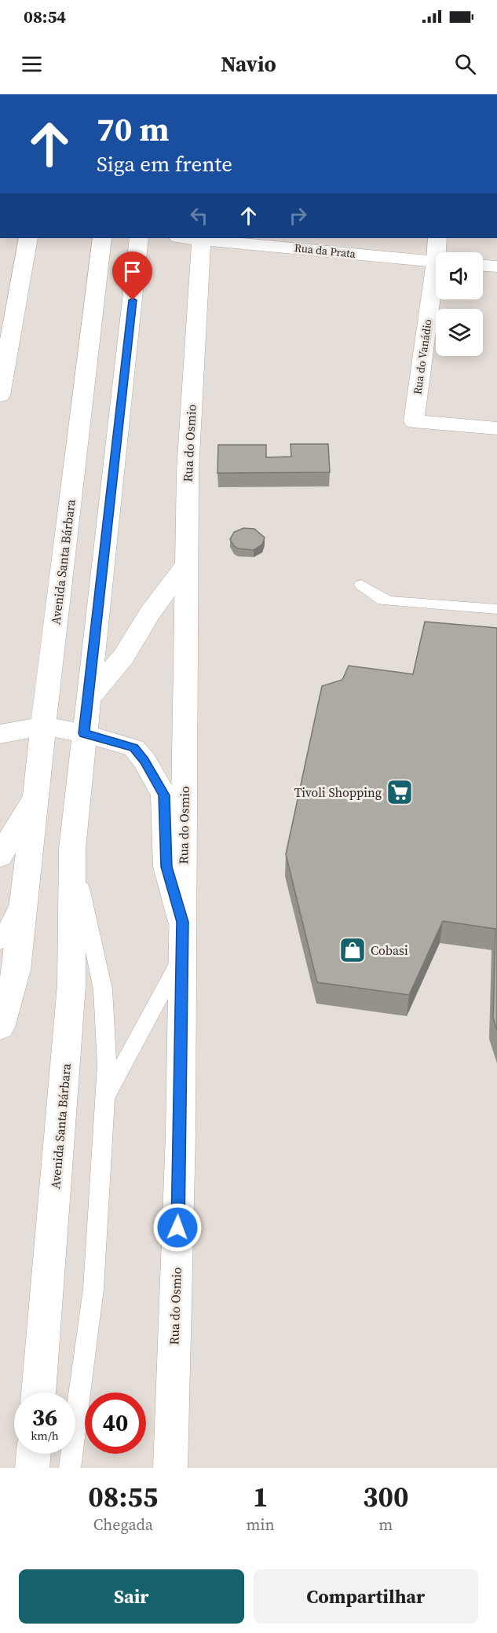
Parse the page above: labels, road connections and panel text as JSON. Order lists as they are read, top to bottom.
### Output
{
  "streets": {
    "main road": [
      "Rua da Prata",
      "Rua do Vanádio",
      "Rua do Osmio",
      "Avenida Santa Bárbara"
    ]
  },
  "crossings": [
    ["Rua do Osmio", "Avenida Santa Bárbara"]
  ],
  "places": {
    "supermarket": ["Tivoli Shopping"],
    "shop": ["Cobasi"]
  },
  "page": {
    "status": "08:54",
    "header": "Navio",
    "turn": ["70 m", "Siga em frente"],
    "speed": "36 km/h",
    "limit": "40",
    "eta": [
      "08:55",
      "Chegada",
      "1",
      "min",
      "300",
      "m"
    ],
    "buttons": ["Sair", "Compartilhar"]
  }
}
